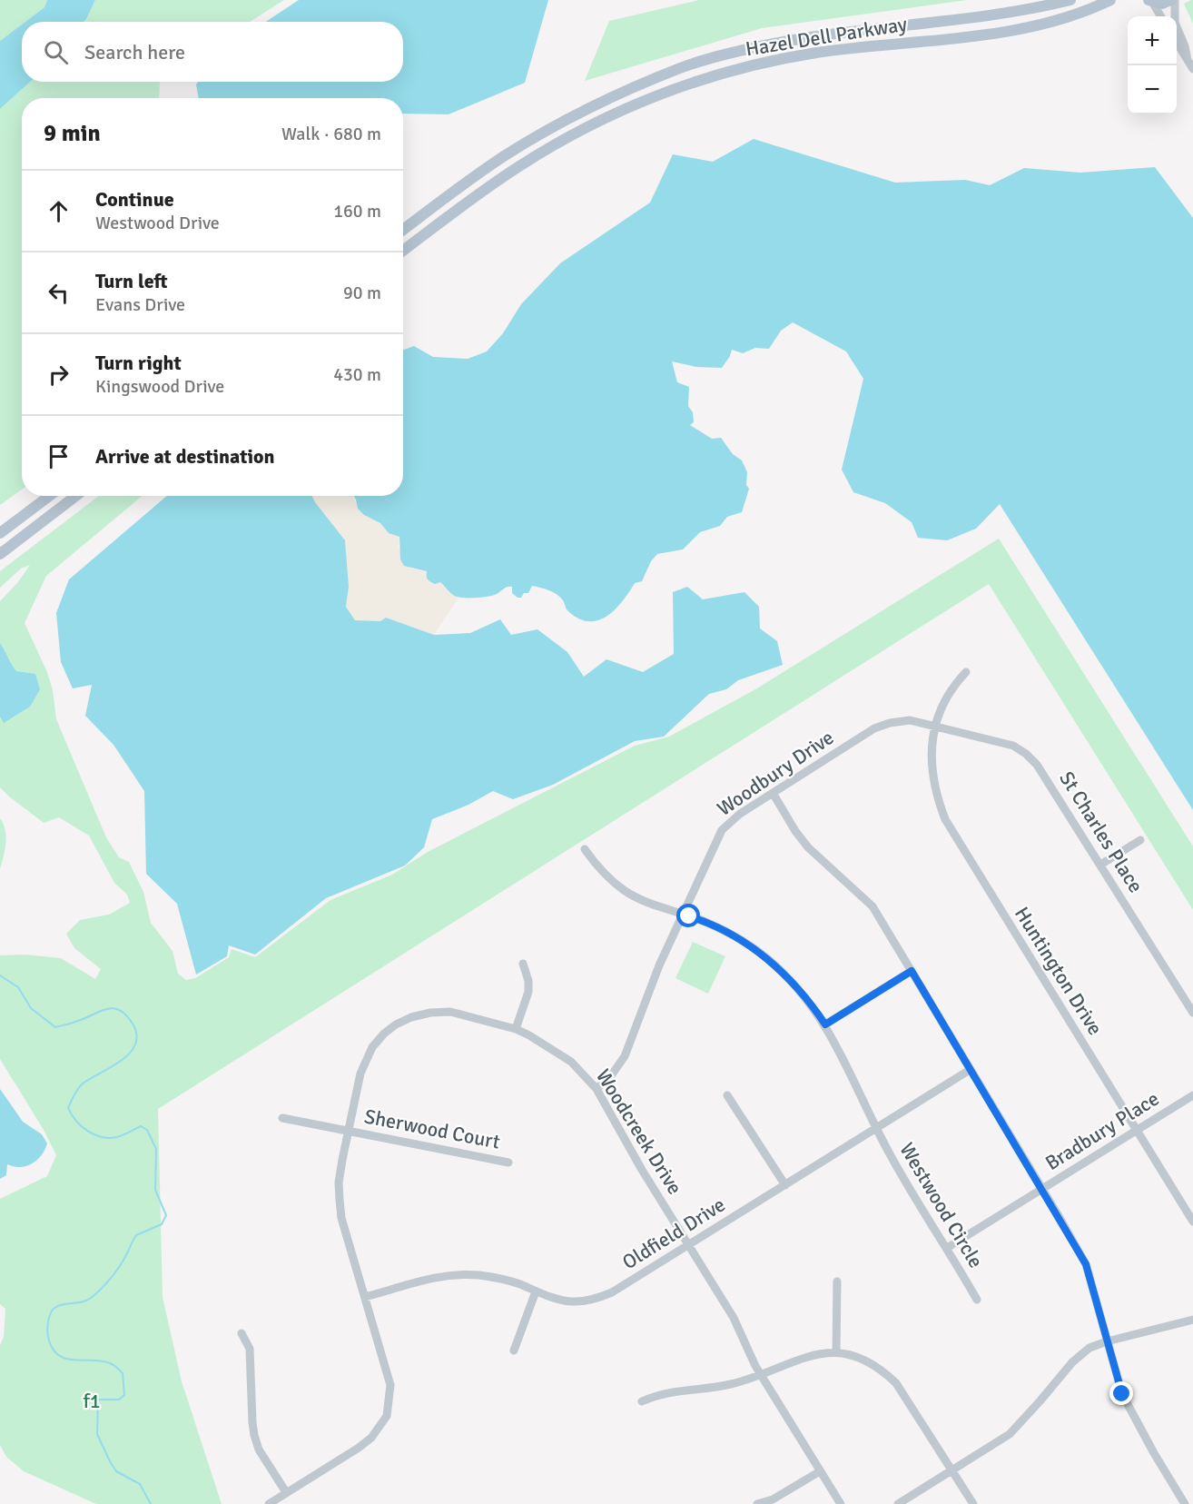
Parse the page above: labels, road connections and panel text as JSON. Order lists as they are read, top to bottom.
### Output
{
  "streets": {
    "main road": ["Hazel Dell Parkway"],
    "street": [
      "Woodbury Drive",
      "St Charles Place",
      "Huntington Drive",
      "Sherwood Court",
      "Bradbury Place",
      "Woodcreek Drive",
      "Westwood Circle",
      "Oldfield Drive"
    ]
  },
  "crossings": [
    ["Woodbury Drive", "St Charles Place"],
    ["Woodbury Drive", "Huntington Drive"],
    ["Woodbury Drive", "Woodcreek Drive"],
    ["Woodbury Drive", "Westwood Circle"],
    ["St Charles Place", "Huntington Drive"],
    ["Huntington Drive", "Bradbury Place"],
    ["Sherwood Court", "Woodcreek Drive"],
    ["Bradbury Place", "Westwood Circle"],
    ["Woodcreek Drive", "Oldfield Drive"],
    ["Westwood Circle", "Oldfield Drive"]
  ],
  "parks": ["f1"],
  "page": {
    "map_buttons": ["+", "−"],
    "search": "Search here",
    "heading": ["9 min", "Walk · 680 m"],
    "list": [
      ["Continue", "Westwood Drive", "160 m"],
      ["Turn left", "Evans Drive", "90 m"],
      ["Turn right", "Kingswood Drive", "430 m"],
      "Arrive at destination"
    ]
  }
}
